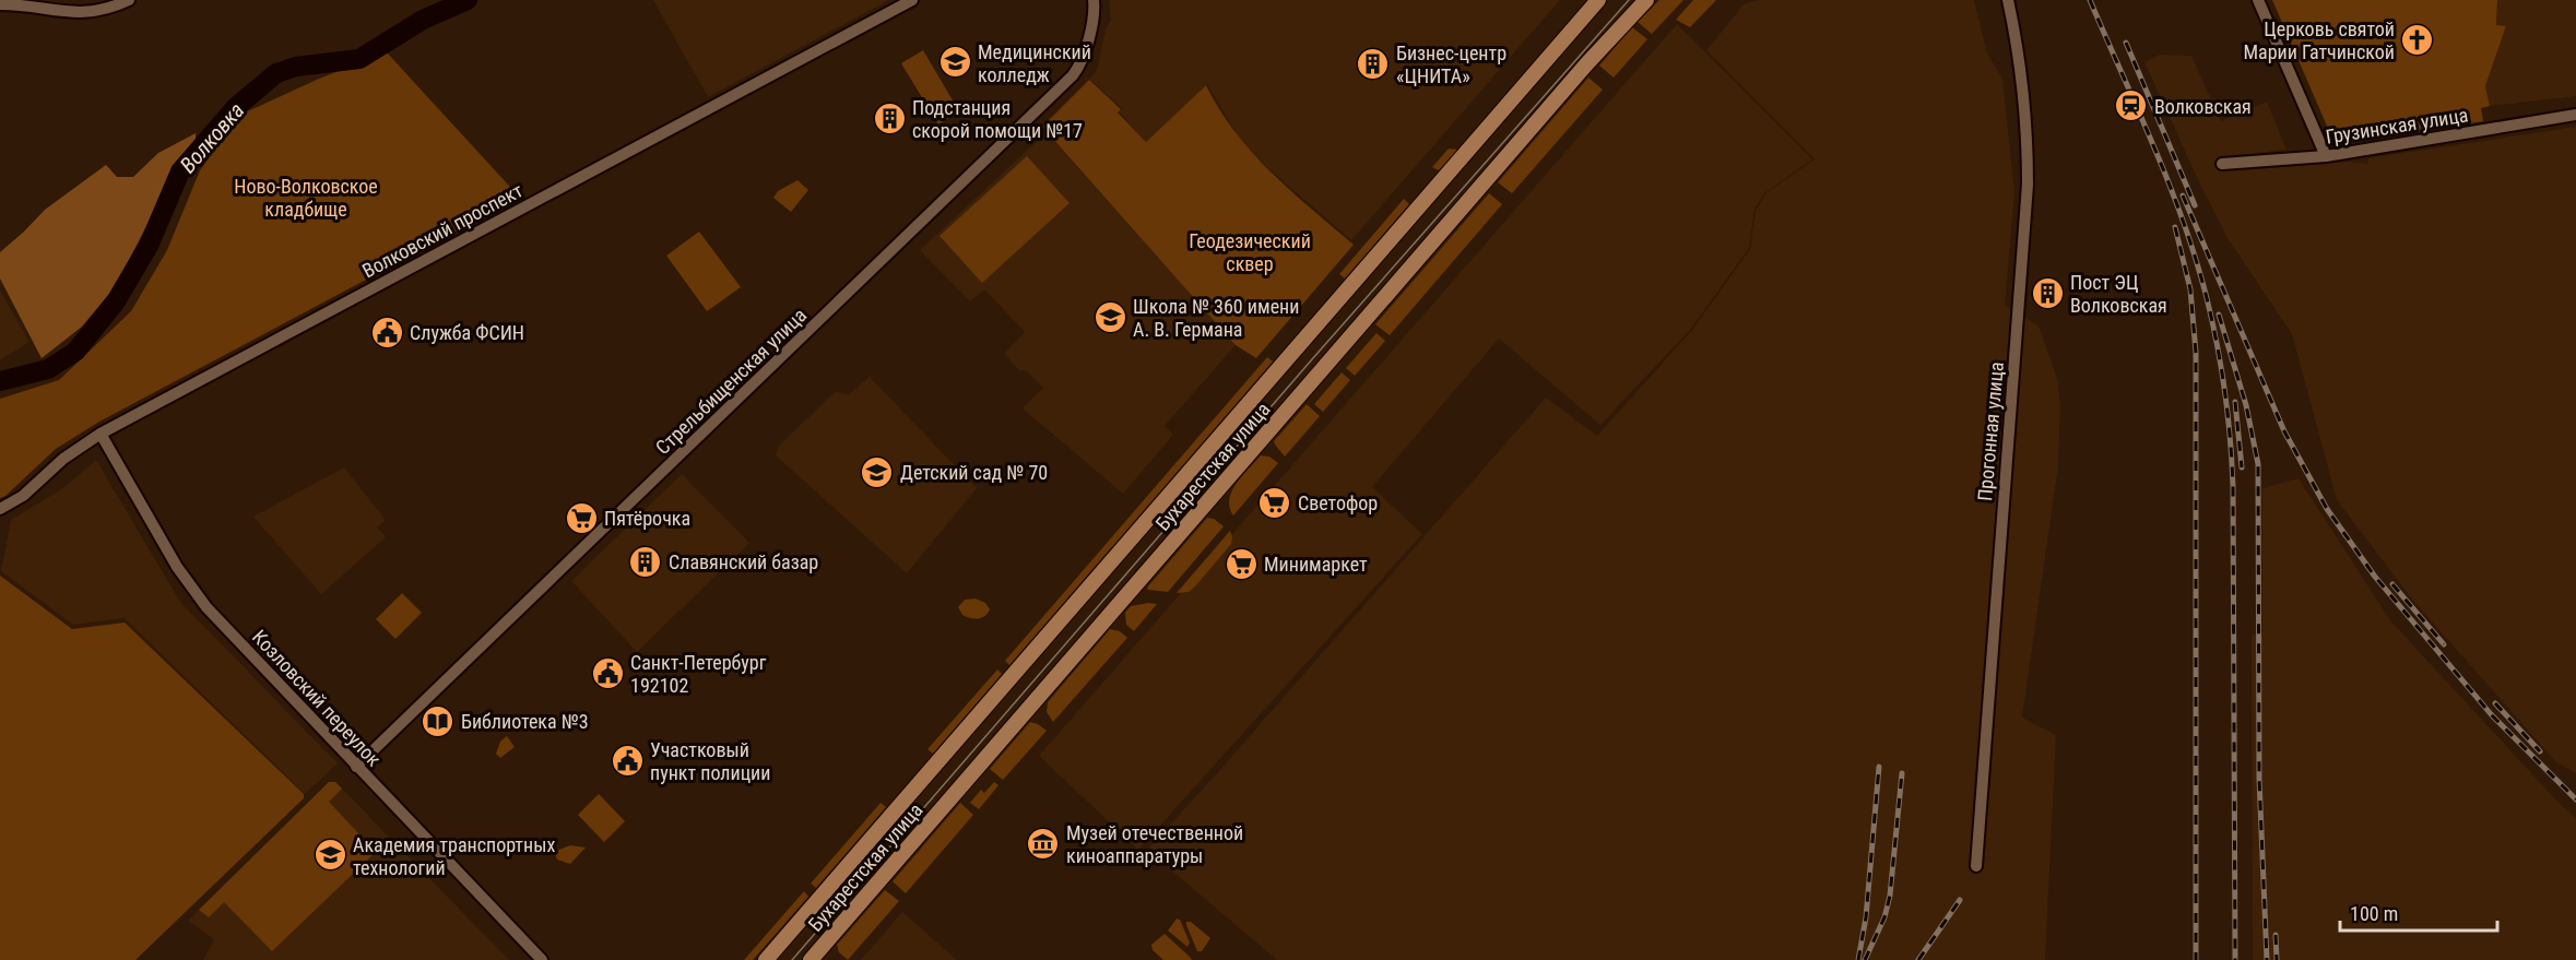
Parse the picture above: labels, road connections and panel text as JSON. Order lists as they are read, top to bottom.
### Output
{
  "streets": {
    "main road": ["Бухарестская улица"],
    "street": [
      "Грузинская улица",
      "Волковский проспект",
      "Стрельбищенская улица",
      "Прогонная улица",
      "Козловский переулок"
    ]
  },
  "crossings": [
    ["Волковский проспект", "Козловский переулок"],
    ["Стрельбищенская улица", "Козловский переулок"]
  ],
  "water": ["Волковка"],
  "parks": ["Ново-Волковское кладбище", "Геодезический сквер"],
  "places": {
    "church": ["Церковь святой Марии Гатчинской"],
    "school or university": [
      "Медицинский колледж",
      "Школа № 360 имени А. В. Германа",
      "Детский сад № 70",
      "Академия транспортных технологий"
    ],
    "building": [
      "Бизнес-центр «ЦНИТА»",
      "Подстанция скорой помощи №17",
      "Пост ЭЦ Волковская",
      "Славянский базар"
    ],
    "station": ["Волковская"],
    "public building": ["Служба ФСИН", "Санкт-Петербург 192102", "Участковый пункт полиции"],
    "supermarket": ["Светофор", "Пятёрочка", "Минимаркет"],
    "library": ["Библиотека №3"],
    "museum": ["Музей отечественной киноаппаратуры"]
  },
  "scale_bar": "100 m"
}
